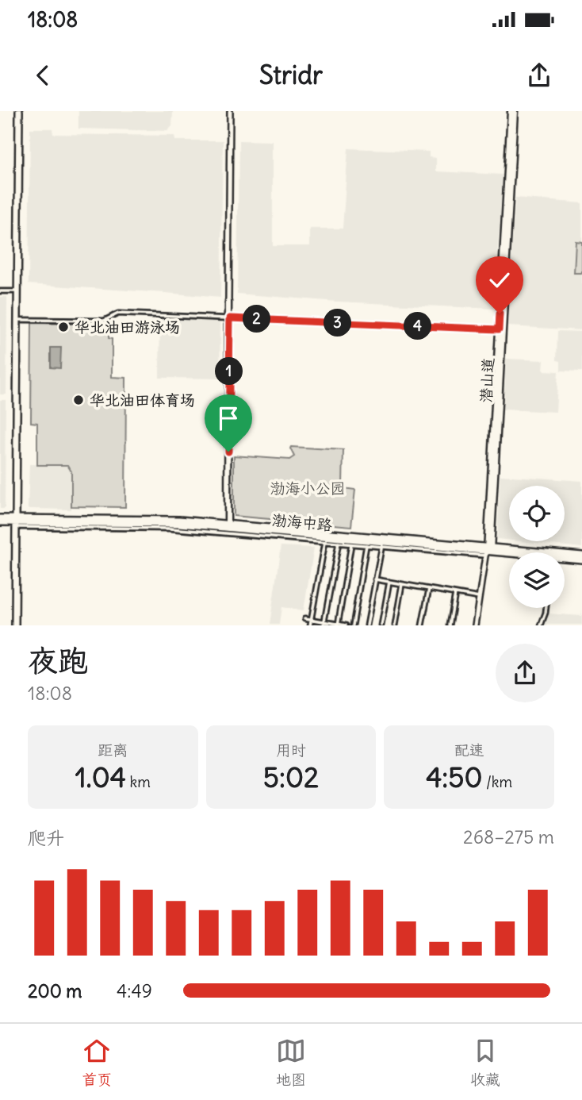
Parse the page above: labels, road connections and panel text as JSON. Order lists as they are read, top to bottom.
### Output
{
  "streets": {
    "main road": ["潜山道", "渤海中路"]
  },
  "crossings": [
    ["潜山道", "渤海中路"]
  ],
  "parks": ["渤海小公园"],
  "places": ["华北油田游泳场", "华北油田体育场"],
  "page": {
    "status": "18:08",
    "header": "Stridr",
    "pins": [
      "2",
      "3",
      "4",
      "1"
    ],
    "heading": ["夜跑", "18:08"],
    "stats": [
      ["距离", "1.04 km"],
      ["用时", "5:02"],
      ["配速", "4:50 /km"]
    ],
    "chart": ["爬升", "268–275 m"],
    "list": [
      {
        "name": "200 m",
        "note": "4:49"
      }
    ],
    "tabs": ["首页", "地图", "收藏"]
  }
}
